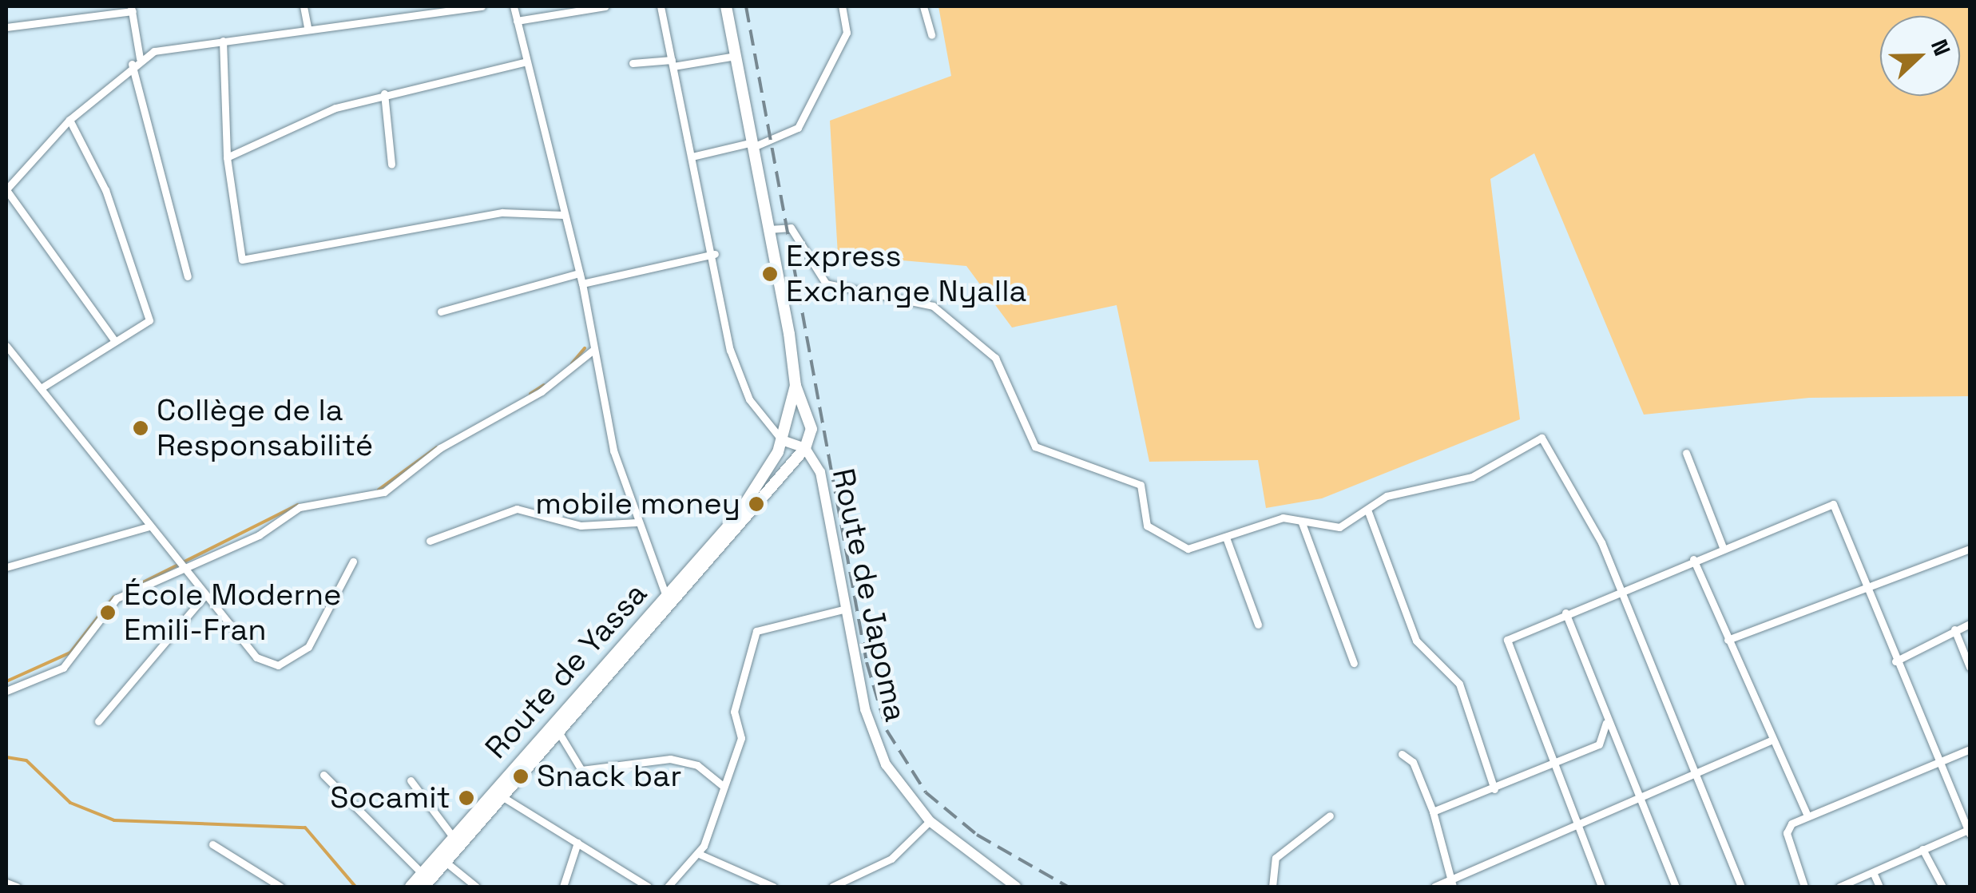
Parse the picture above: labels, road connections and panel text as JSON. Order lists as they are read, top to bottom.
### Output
{
  "streets": {
    "main road": ["Route de Yassa"],
    "street": ["Route de Japoma"]
  },
  "places": [
    "Express Exchange Nyalla",
    "Collège de la Responsabilité",
    "mobile money",
    "École Moderne Emili-Fran",
    "Snack bar",
    "Socamit"
  ],
  "north": "right"
}
